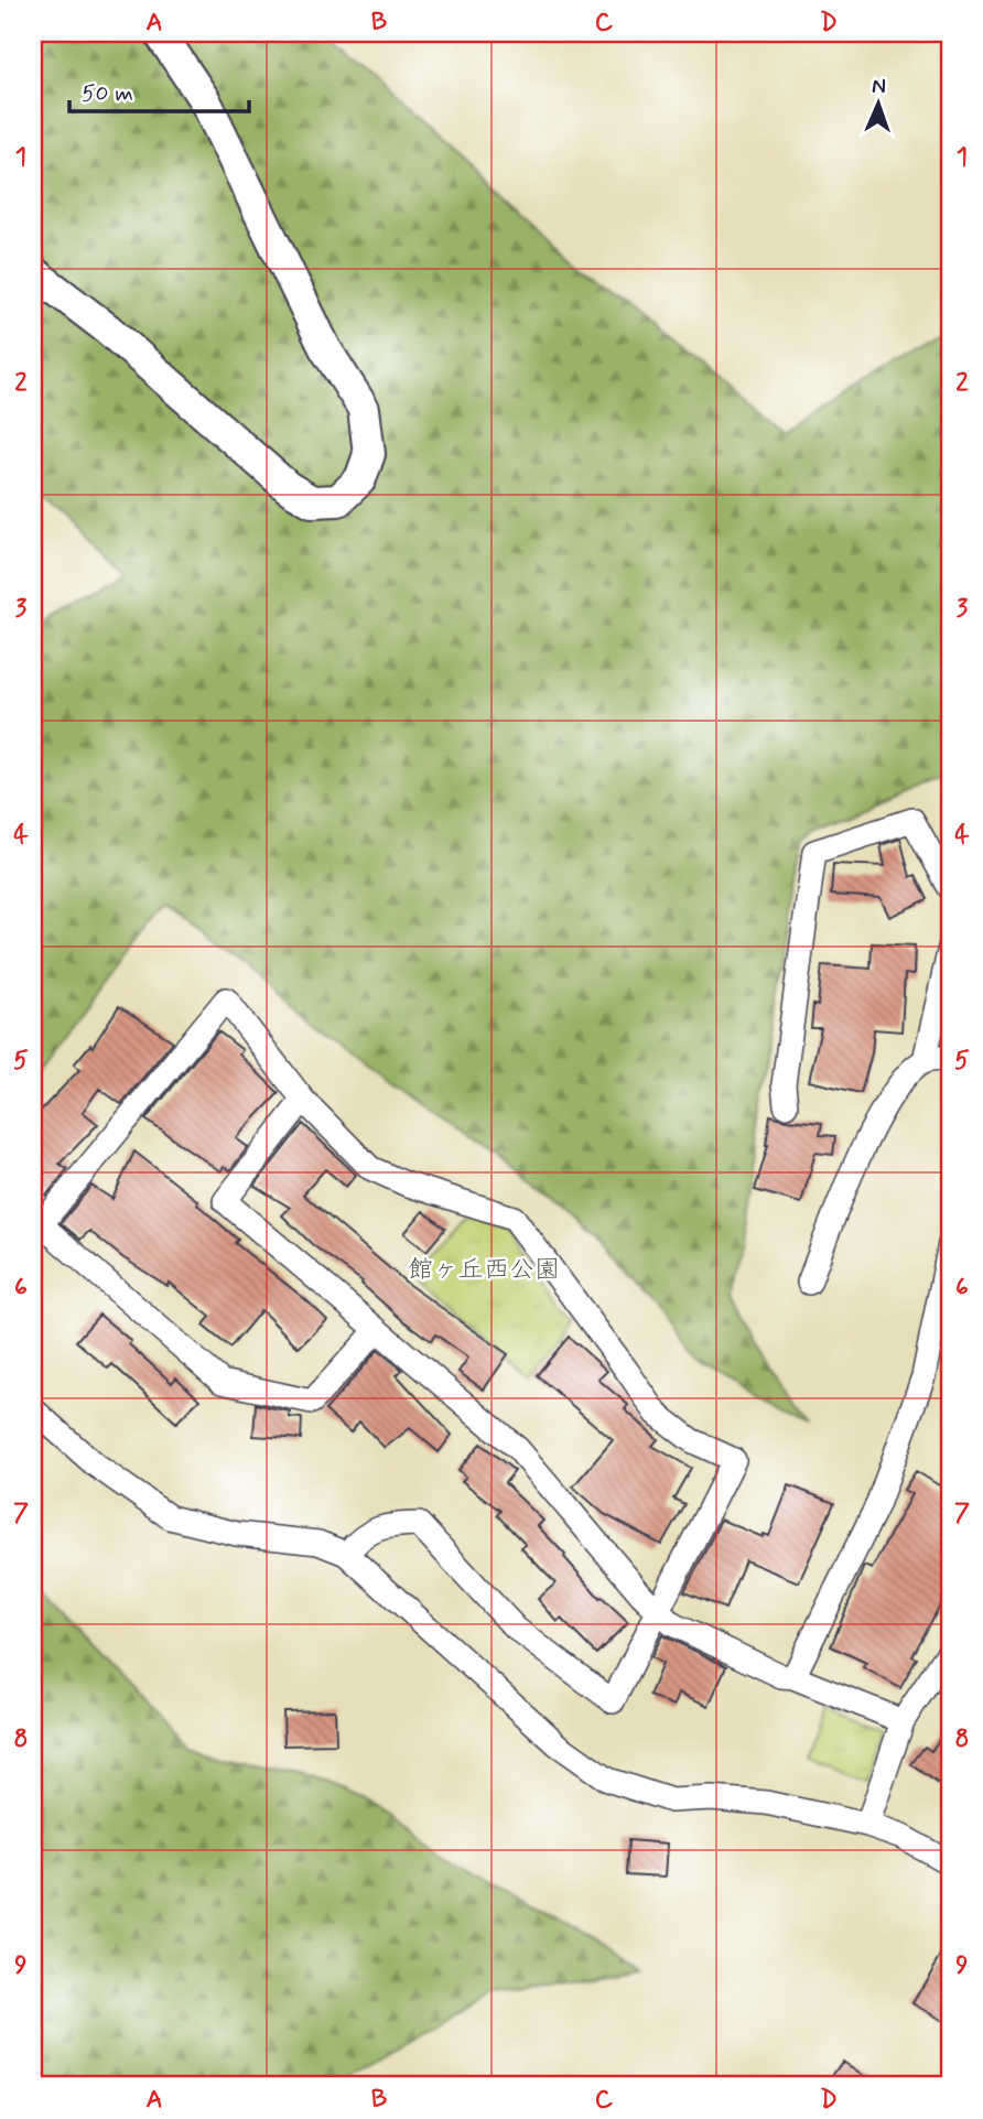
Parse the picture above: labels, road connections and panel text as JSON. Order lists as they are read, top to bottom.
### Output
{
  "parks": ["館ヶ丘西公園"],
  "scale_bar": "50 m",
  "north": "top",
  "grid": {
    "columns": [
      "A",
      "B",
      "C",
      "D"
    ],
    "rows": [
      "1",
      "2",
      "3",
      "4",
      "5",
      "6",
      "7",
      "8",
      "9"
    ]
  }
}
